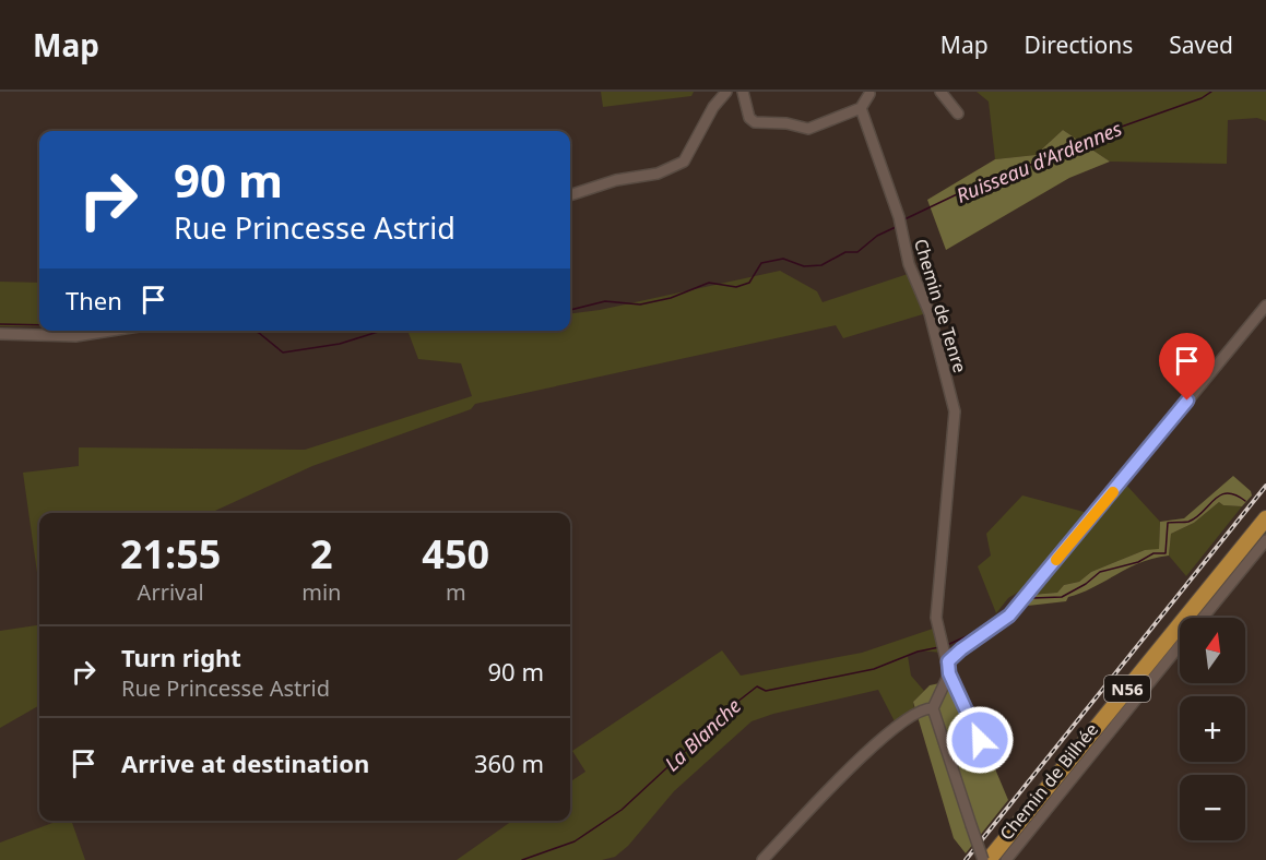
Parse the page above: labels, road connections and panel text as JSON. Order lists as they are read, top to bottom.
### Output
{
  "streets": {
    "highway": ["N56"],
    "street": ["Chemin de Tenre", "Chemin de Bilhée"]
  },
  "water": ["Ruisseau d'Ardennes", "La Blanche"],
  "north": "top",
  "page": {
    "header": "Map",
    "nav": ["Map", "Directions", "Saved"],
    "turn": ["90 m", "Rue Princesse Astrid"],
    "then": "Then",
    "eta": [
      "21:55",
      "Arrival",
      "2",
      "min",
      "450",
      "m"
    ],
    "map_buttons": ["+", "−"],
    "list": [
      {
        "name": "Turn right",
        "note": "Rue Princesse Astrid",
        "value": "90 m"
      },
      {
        "name": "Arrive at destination",
        "value": "360 m"
      }
    ]
  }
}
